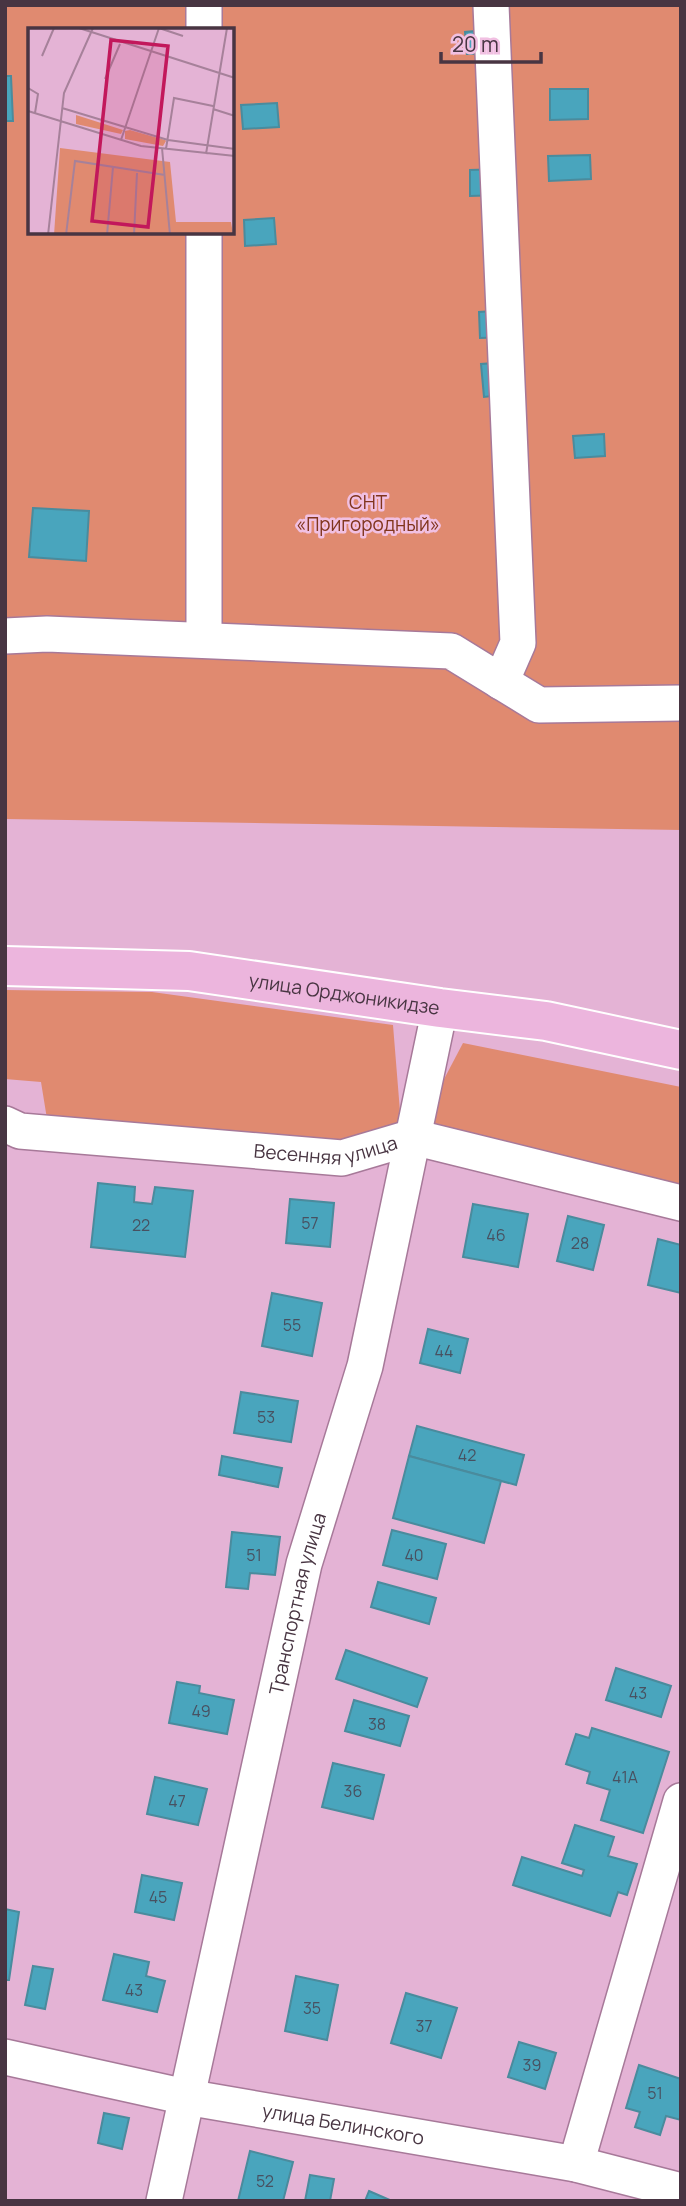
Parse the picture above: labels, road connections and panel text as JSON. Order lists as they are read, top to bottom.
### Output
{
  "streets": {
    "main road": ["улица Орджоникидзе"],
    "street": ["Весенняя улица", "Транспортная улица", "улица Белинского"]
  },
  "crossings": [
    ["улица Орджоникидзе", "Транспортная улица"],
    ["Весенняя улица", "Транспортная улица"],
    ["Транспортная улица", "улица Белинского"]
  ],
  "parks": ["СНТ «Пригородный»"],
  "house_numbers": [
    "57",
    "22",
    "46",
    "28",
    "55",
    "44",
    "53",
    "42",
    "51",
    "40",
    "43",
    "49",
    "38",
    "41А",
    "36",
    "47",
    "45",
    "43",
    "35",
    "37",
    "39",
    "51",
    "52"
  ],
  "scale_bar": "20 m"
}
